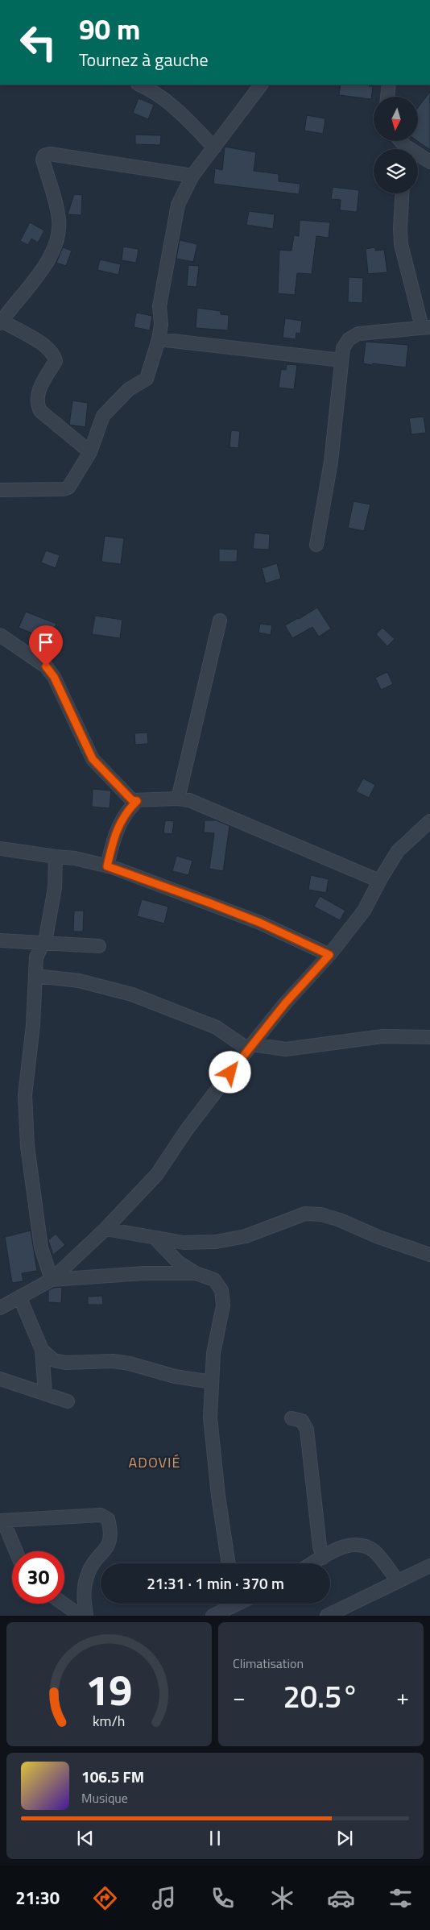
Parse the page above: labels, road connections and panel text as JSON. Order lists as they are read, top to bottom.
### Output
{
  "districts": ["ADOVIÉ"],
  "north": "bottom",
  "page": {
    "turn": ["90 m", "Tournez à gauche"],
    "limit": "30",
    "trip": "21:31 · 1 min · 370 m",
    "tile": "Climatisation",
    "heat": ["−", "20.5°", "+"],
    "song": ["106.5 FM", "Musique"],
    "tabs": "21:30",
    "gauge": ["19", "km/h"]
  }
}
